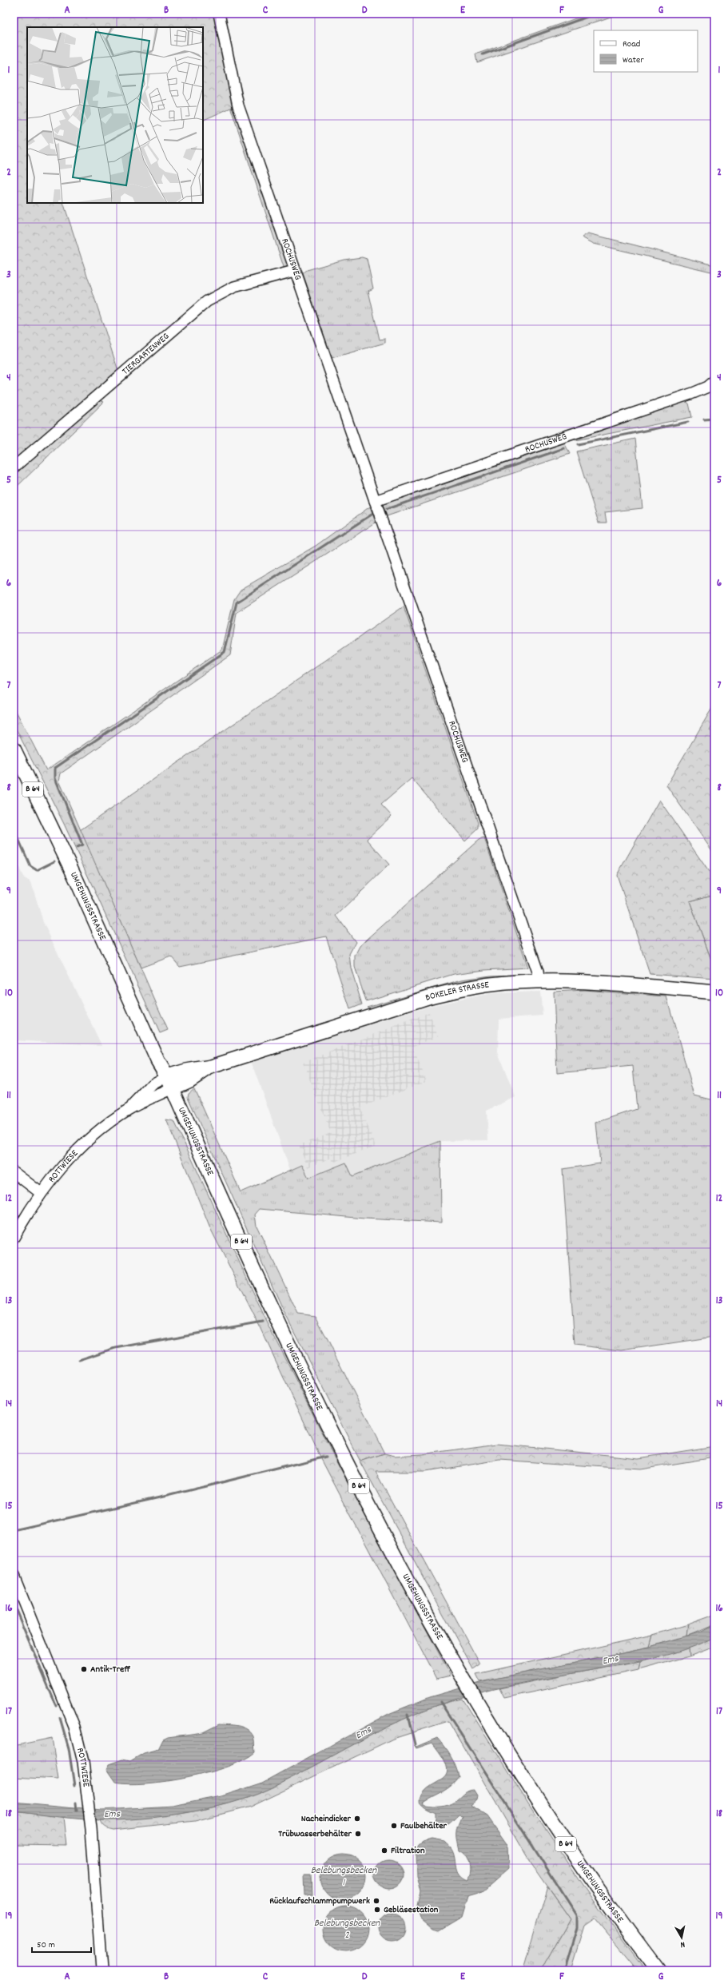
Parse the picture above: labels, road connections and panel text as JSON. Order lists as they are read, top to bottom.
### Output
{
  "streets": {
    "main road": ["B 64", "UMGEHUNGSSTRASSE", "BOKELER STRASSE"],
    "street": ["ROCHUSWEG", "TIERGARTENWEG", "ROTTWIESE"]
  },
  "crossings": [
    ["ROCHUSWEG", "TIERGARTENWEG"],
    ["ROCHUSWEG", "BOKELER STRASSE"],
    ["UMGEHUNGSSTRASSE", "BOKELER STRASSE"],
    ["UMGEHUNGSSTRASSE", "ROTTWIESE"],
    ["BOKELER STRASSE", "ROTTWIESE"]
  ],
  "water": ["Ems", "Belebungsbecken 1", "Belebungsbecken 2"],
  "places": [
    "Antik-Treff",
    "Nacheindicker",
    "Faulbehälter",
    "Trübwasserbehälter",
    "Filtration",
    "Rücklaufschlammpumpwerk",
    "Gebläsestation"
  ],
  "legend": ["Road", "Water"],
  "scale_bar": "50 m",
  "north": "bottom",
  "grid": {
    "columns": [
      "A",
      "B",
      "C",
      "D",
      "E",
      "F",
      "G"
    ],
    "rows": [
      "1",
      "2",
      "3",
      "4",
      "5",
      "6",
      "7",
      "8",
      "9",
      "10",
      "11",
      "12",
      "13",
      "14",
      "15",
      "16",
      "17",
      "18",
      "19"
    ]
  }
}
